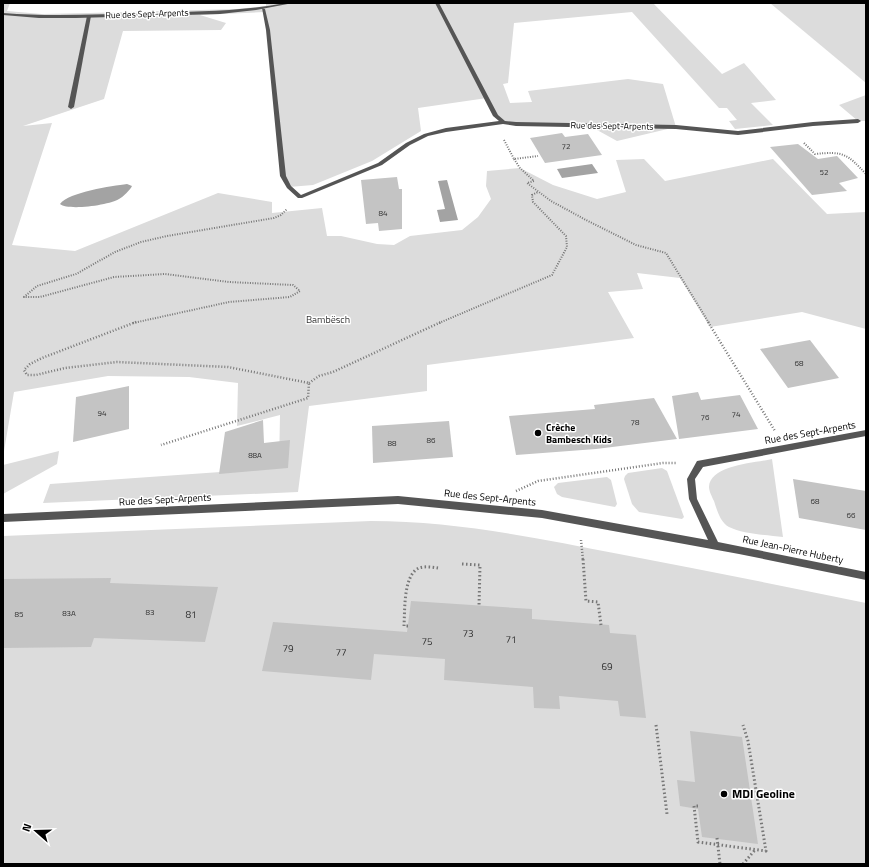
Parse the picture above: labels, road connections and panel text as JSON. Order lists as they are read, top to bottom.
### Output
{
  "streets": {
    "street": ["Rue des Sept-Arpents", "Rue Jean-Pierre Huberty"]
  },
  "crossings": [
    ["Rue des Sept-Arpents", "Rue Jean-Pierre Huberty"]
  ],
  "parks": ["Bambësch"],
  "places": ["Crèche Bambesch Kids", "MDI Geoline"],
  "house_numbers": [
    "72",
    "52",
    "84",
    "68",
    "94",
    "74",
    "76",
    "78",
    "86",
    "88",
    "88A",
    "68",
    "66",
    "83",
    "83A",
    "85",
    "81",
    "73",
    "71",
    "75",
    "79",
    "77",
    "69"
  ],
  "north": "left"
}
